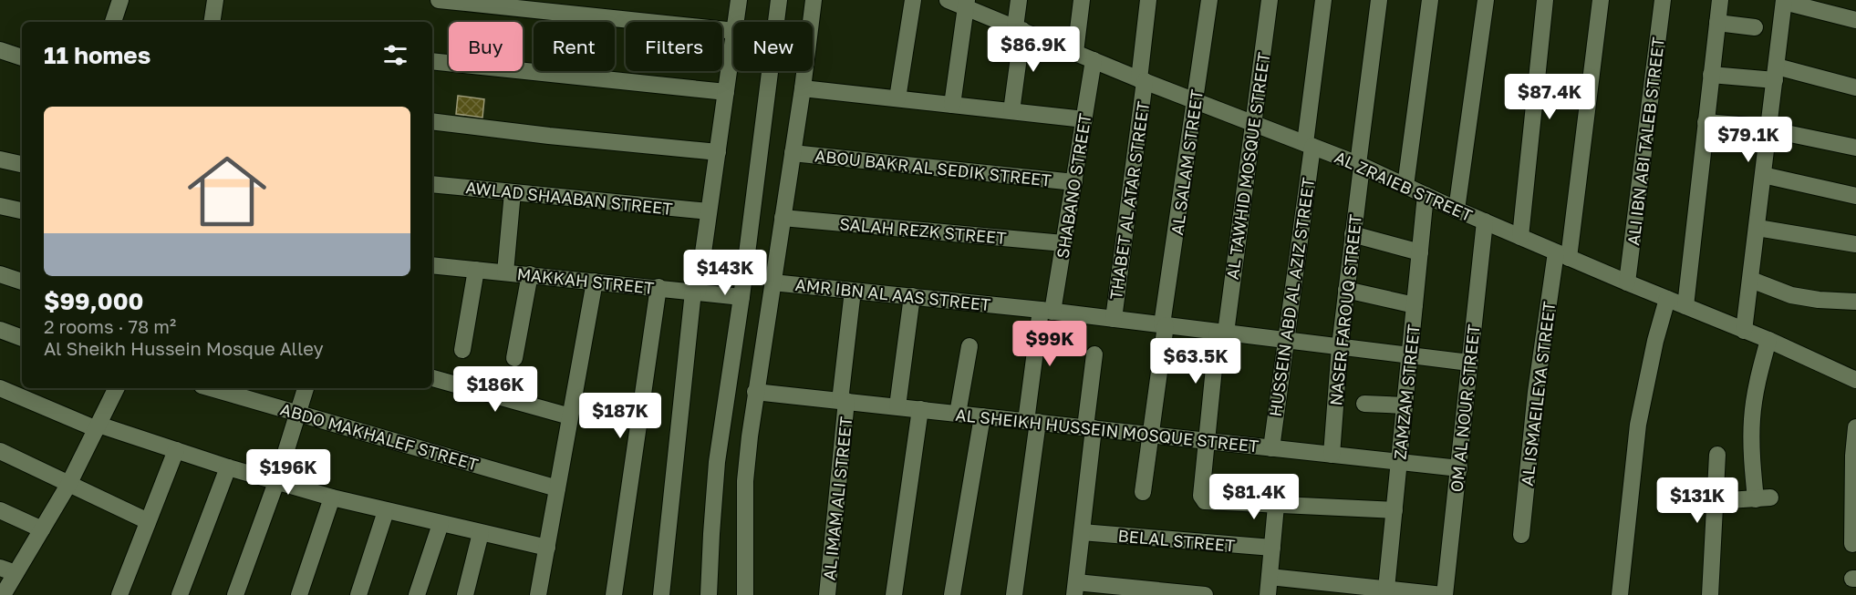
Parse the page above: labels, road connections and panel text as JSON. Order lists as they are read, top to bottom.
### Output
{
  "streets": {
    "street": [
      "ALI IBN ABI TALEB STREET",
      "AL SALAM STREET",
      "AL TAWHID MOSQUE STREET",
      "ABOU BAKR AL SEDIK STREET",
      "SHABANO STREET",
      "AL ZRAIEB STREET",
      "AWLAD SHAABAN STREET",
      "THABET AL ATAR STREET",
      "SALAH REZK STREET",
      "MAKKAH STREET",
      "AMR IBN AL AAS STREET",
      "HUSSEIN ABD AL AZIZ STREET",
      "NASER FAROUQ STREET",
      "ZAMZAM STREET",
      "AL ISMAEILEYA STREET",
      "OM AL NOUR STREET",
      "AL SHEIKH HUSSEIN MOSQUE STREET",
      "ABDO MAKHALEF STREET",
      "AL IMAM ALI STREET",
      "BELAL STREET"
    ]
  },
  "crossings": [
    ["ALI IBN ABI TALEB STREET", "AL ZRAIEB STREET"],
    ["AL SALAM STREET", "AL ZRAIEB STREET"],
    ["AL SALAM STREET", "AMR IBN AL AAS STREET"],
    ["AL TAWHID MOSQUE STREET", "AL ZRAIEB STREET"],
    ["AL TAWHID MOSQUE STREET", "AMR IBN AL AAS STREET"],
    ["AL TAWHID MOSQUE STREET", "AL SHEIKH HUSSEIN MOSQUE STREET"],
    ["ABOU BAKR AL SEDIK STREET", "SHABANO STREET"],
    ["SHABANO STREET", "AL ZRAIEB STREET"],
    ["SHABANO STREET", "SALAH REZK STREET"],
    ["SHABANO STREET", "AMR IBN AL AAS STREET"],
    ["SHABANO STREET", "AL SHEIKH HUSSEIN MOSQUE STREET"],
    ["AL ZRAIEB STREET", "THABET AL ATAR STREET"],
    ["AL ZRAIEB STREET", "HUSSEIN ABD AL AZIZ STREET"],
    ["AL ZRAIEB STREET", "NASER FAROUQ STREET"],
    ["AL ZRAIEB STREET", "ZAMZAM STREET"],
    ["AL ZRAIEB STREET", "AL ISMAEILEYA STREET"],
    ["AL ZRAIEB STREET", "OM AL NOUR STREET"],
    ["THABET AL ATAR STREET", "AMR IBN AL AAS STREET"],
    ["AMR IBN AL AAS STREET", "HUSSEIN ABD AL AZIZ STREET"],
    ["AMR IBN AL AAS STREET", "NASER FAROUQ STREET"],
    ["AMR IBN AL AAS STREET", "ZAMZAM STREET"],
    ["AMR IBN AL AAS STREET", "OM AL NOUR STREET"],
    ["AMR IBN AL AAS STREET", "AL IMAM ALI STREET"],
    ["HUSSEIN ABD AL AZIZ STREET", "AL SHEIKH HUSSEIN MOSQUE STREET"],
    ["NASER FAROUQ STREET", "AL SHEIKH HUSSEIN MOSQUE STREET"],
    ["ZAMZAM STREET", "AL SHEIKH HUSSEIN MOSQUE STREET"],
    ["OM AL NOUR STREET", "AL SHEIKH HUSSEIN MOSQUE STREET"],
    ["AL SHEIKH HUSSEIN MOSQUE STREET", "AL IMAM ALI STREET"]
  ],
  "page": {
    "chip": [
      "Buy",
      "Rent",
      "Filters",
      "New"
    ],
    "heading": "11 homes",
    "price": [
      "$86.9K",
      "$87.4K",
      "$79.1K",
      "$143K",
      "$99K",
      "$63.5K",
      "$186K",
      "$187K",
      "$196K",
      "$81.4K",
      "$131K"
    ],
    "list": [
      {
        "name": "$99,000",
        "note": "2 rooms · 78 m² · Al Sheikh Hussein Mosque Alley"
      }
    ]
  }
}
